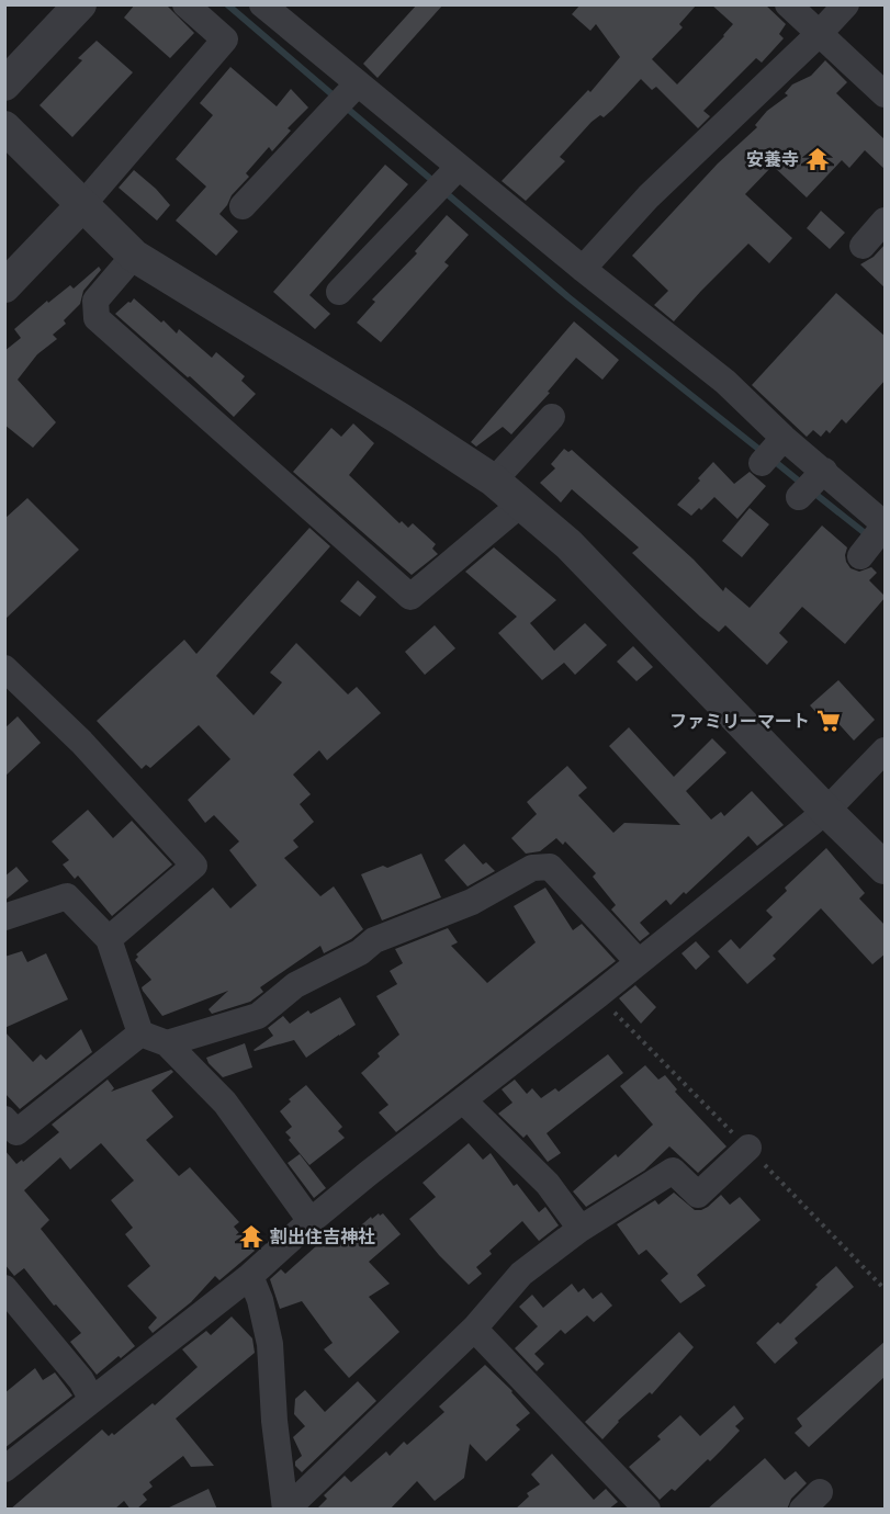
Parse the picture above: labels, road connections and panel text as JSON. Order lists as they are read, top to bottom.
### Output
{
  "places": {
    "temple": ["安養寺", "割出住吉神社"],
    "supermarket": ["ファミリーマート"]
  }
}
